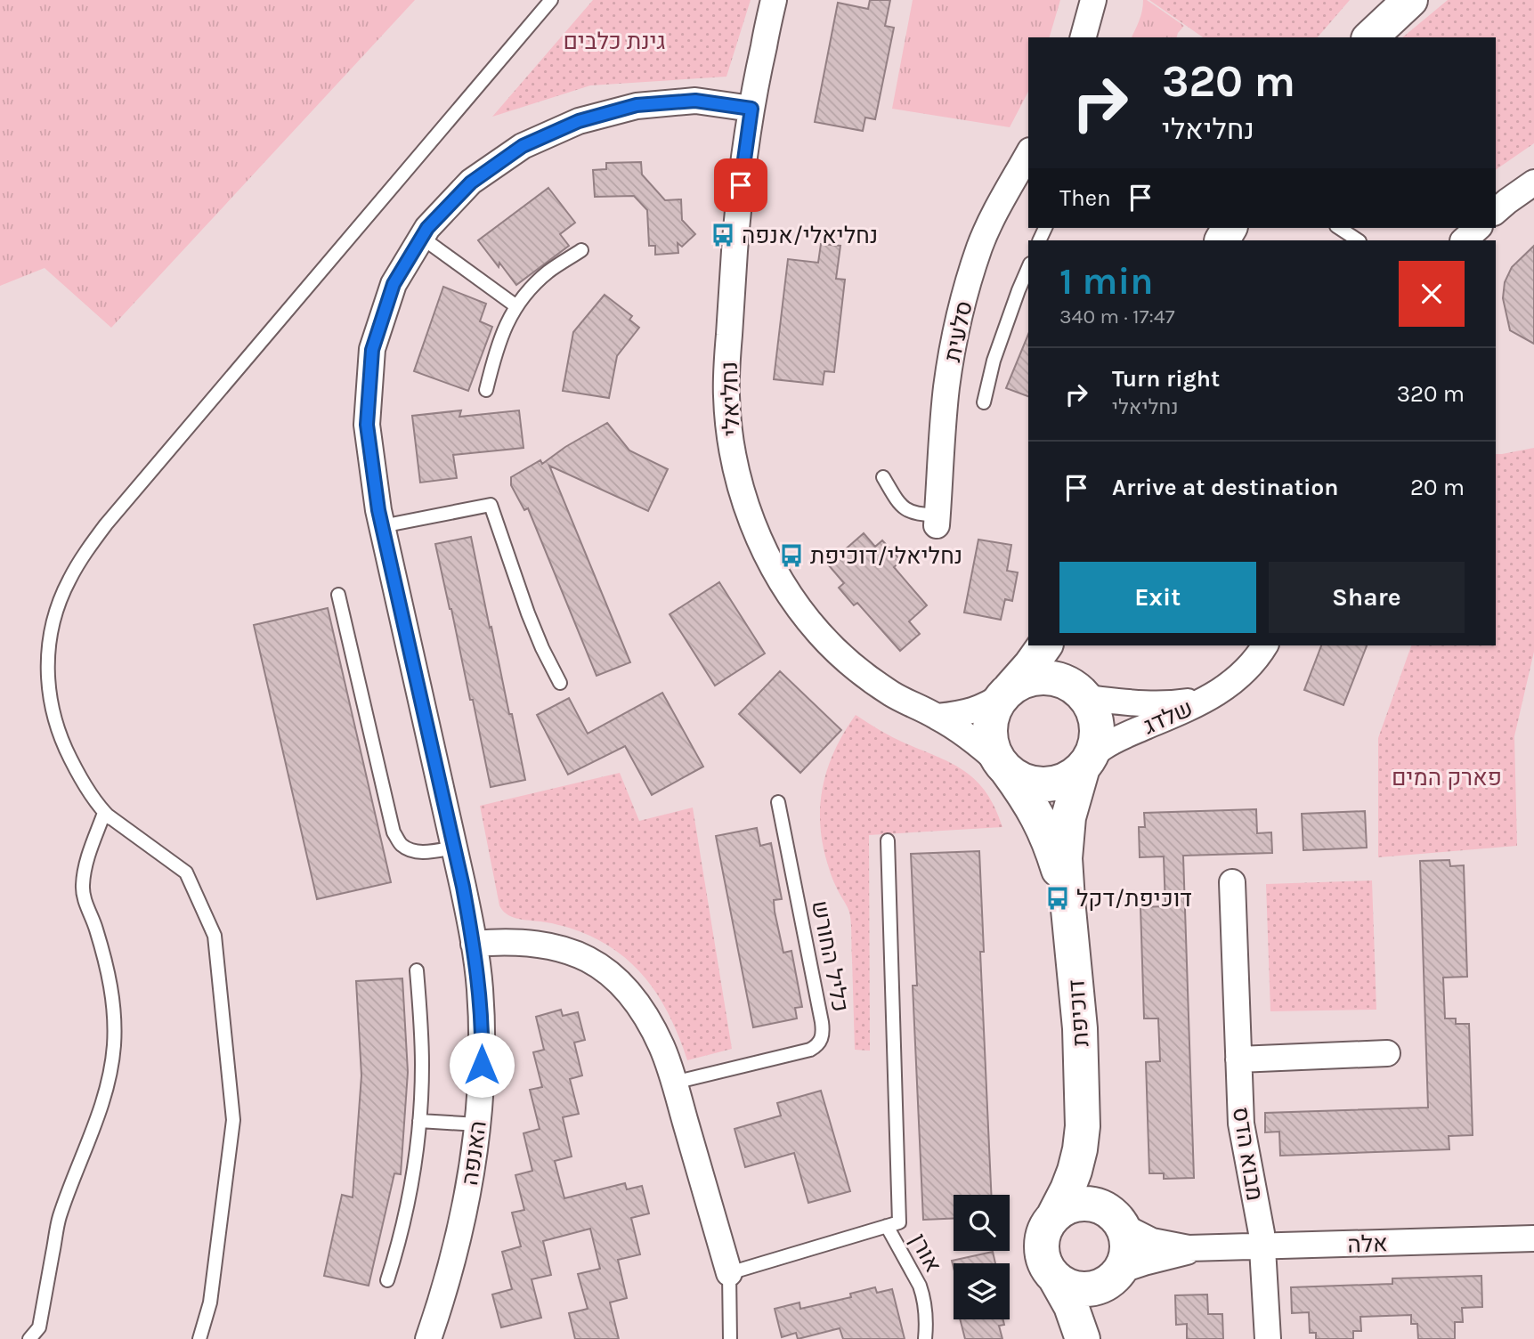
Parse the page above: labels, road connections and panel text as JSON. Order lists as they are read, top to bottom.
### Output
{
  "streets": {
    "street": [
      "סלעית",
      "נחליאלי",
      "שלדג",
      "דוכיפת",
      "האנפה",
      "מבוא הדס",
      "אלה"
    ],
    "lane": ["כליל החורש", "אורן"]
  },
  "crossings": [
    ["נחליאלי", "שלדג"],
    ["נחליאלי", "דוכיפת"],
    ["נחליאלי", "האנפה"],
    ["שלדג", "דוכיפת"],
    ["דוכיפת", "אלה"],
    ["מבוא הדס", "אלה"]
  ],
  "parks": ["גינת כלבים", "פארק המים"],
  "places": {
    "bus stop": ["נחליאלי/אנפה", "נחליאלי/דוכיפת", "דוכיפת/דקל"]
  },
  "page": {
    "turn": ["320 m", "נחליאלי"],
    "then": "Then",
    "heading": ["1 min", "340 m · 17:47"],
    "list": [
      {
        "name": "Turn right",
        "note": "נחליאלי",
        "value": "320 m"
      },
      {
        "name": "Arrive at destination",
        "value": "20 m"
      }
    ],
    "buttons": ["Exit", "Share"]
  }
}
